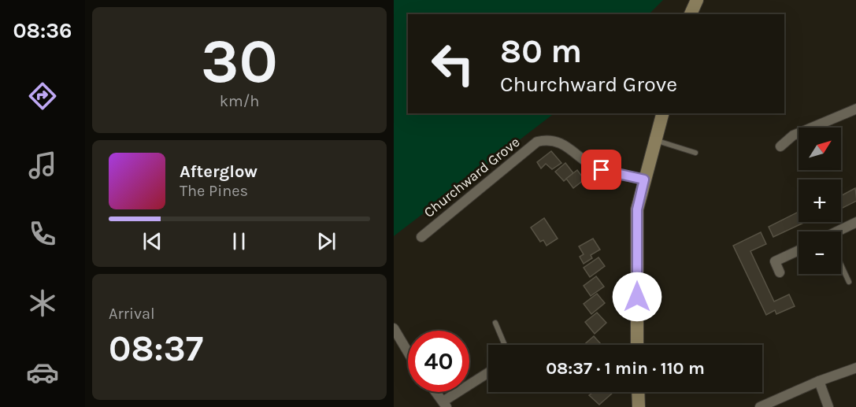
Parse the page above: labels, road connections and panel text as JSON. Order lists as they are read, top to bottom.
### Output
{
  "streets": {
    "street": ["Churchward Grove"]
  },
  "north": "top right",
  "page": {
    "tabs": "08:36",
    "tile": [
      ["30", "km/h"],
      ["Arrival", "08:37"]
    ],
    "turn": ["80 m", "Churchward Grove"],
    "map_buttons": ["+", "−"],
    "song": ["Afterglow", "The Pines"],
    "limit": "40",
    "trip": "08:37 · 1 min · 110 m"
  }
}
